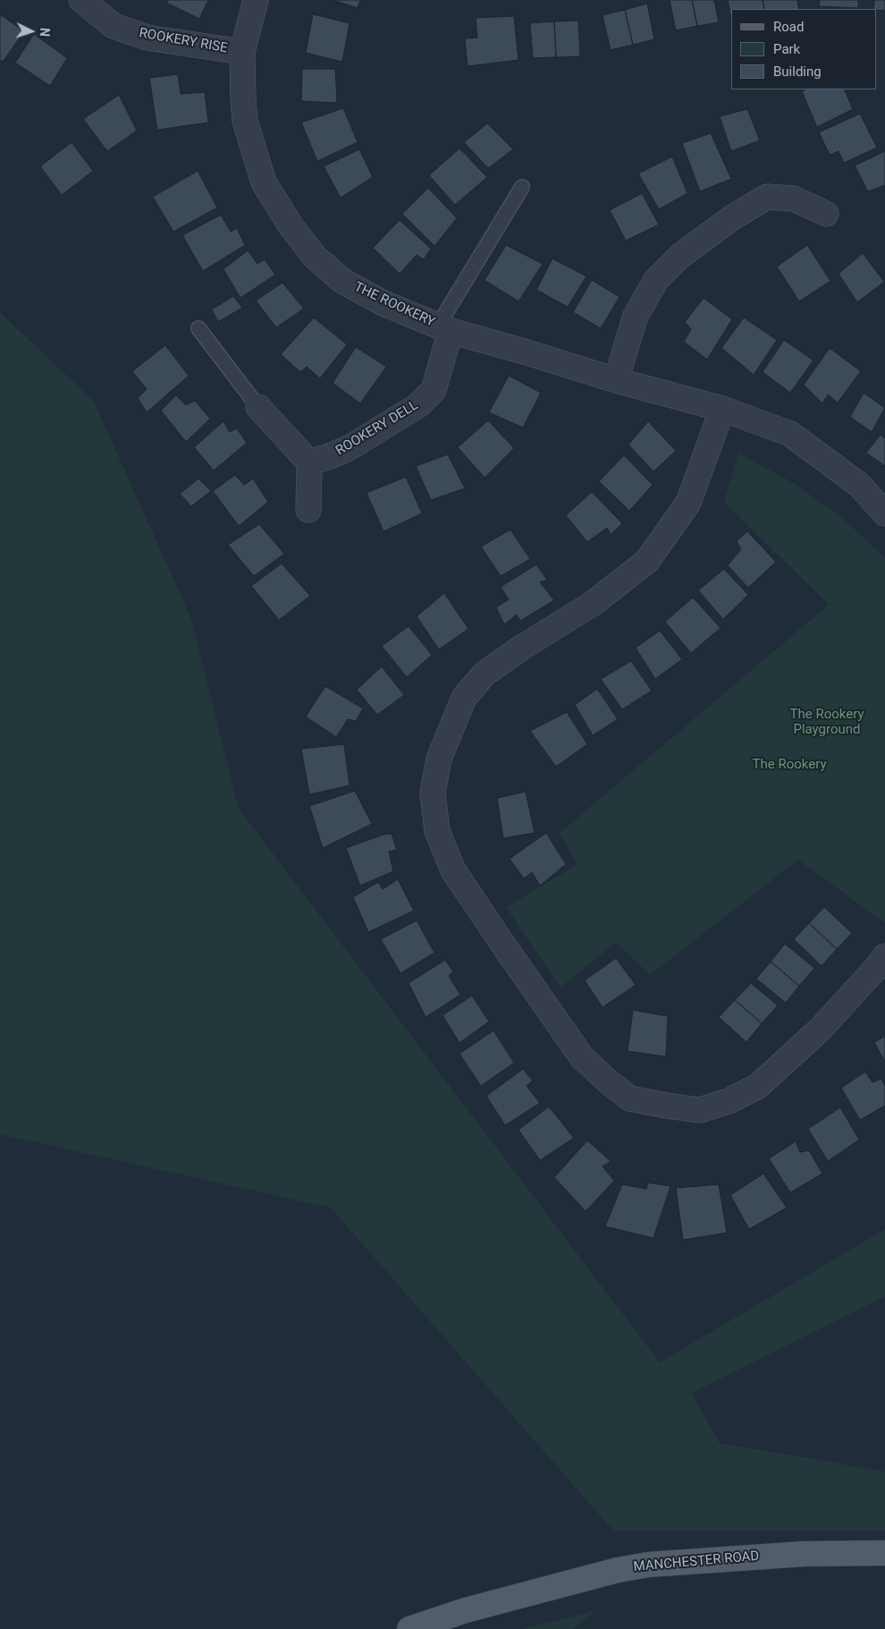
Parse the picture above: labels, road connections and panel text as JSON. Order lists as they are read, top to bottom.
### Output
{
  "streets": {
    "main road": ["MANCHESTER ROAD"],
    "street": ["ROOKERY RISE", "THE ROOKERY", "ROOKERY DELL"]
  },
  "crossings": [
    ["ROOKERY RISE", "THE ROOKERY"],
    ["THE ROOKERY", "ROOKERY DELL"]
  ],
  "parks": ["The Rookery Playground", "The Rookery"],
  "legend": ["Road", "Park", "Building"],
  "north": "right"
}
